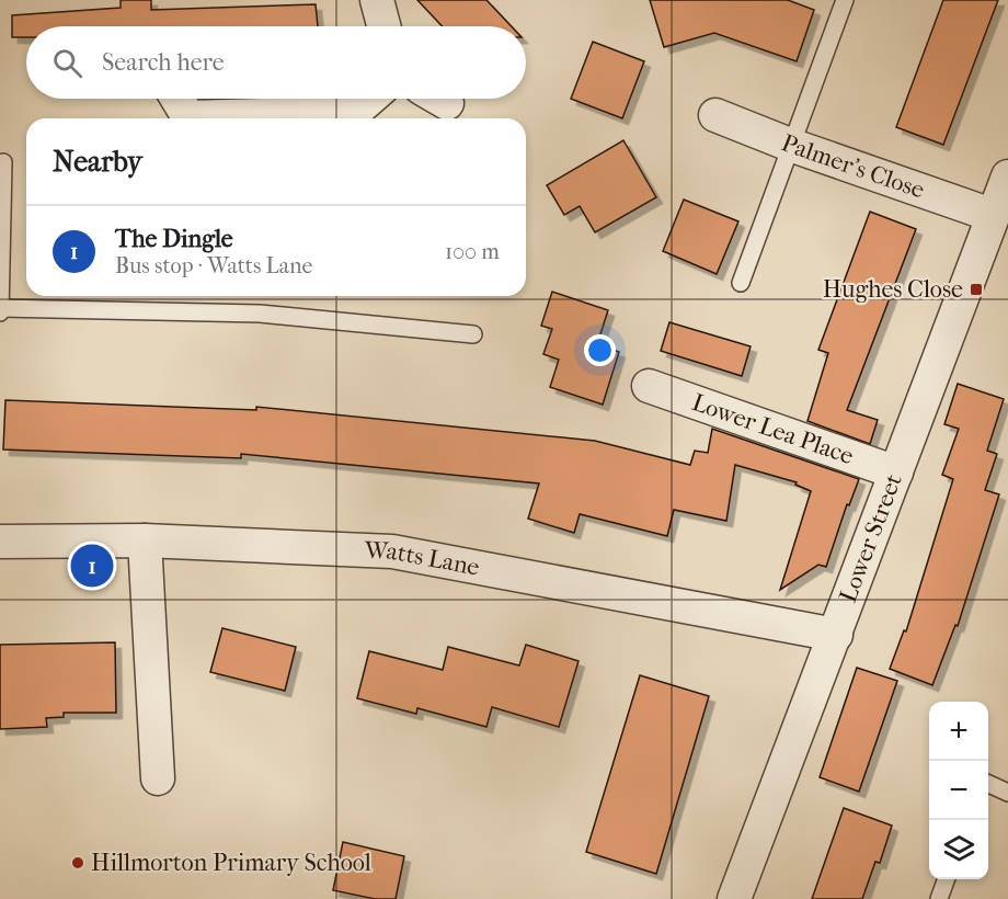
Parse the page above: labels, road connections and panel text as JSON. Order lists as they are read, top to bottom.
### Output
{
  "streets": {
    "street": [
      "Palmer's Close",
      "Lower Lea Place",
      "Lower Street",
      "Watts Lane"
    ]
  },
  "crossings": [
    ["Palmer's Close", "Lower Street"],
    ["Lower Lea Place", "Lower Street"],
    ["Lower Street", "Watts Lane"]
  ],
  "places": {
    "transit": ["Hughes Close"],
    "other": ["Hillmorton Primary School"]
  },
  "page": {
    "search": "Search here",
    "heading": "Nearby",
    "list": [
      {
        "mark": "1",
        "name": "The Dingle",
        "note": "Bus stop · Watts Lane",
        "value": "100 m"
      }
    ],
    "pins": "1",
    "map_buttons": ["+", "−"]
  }
}
